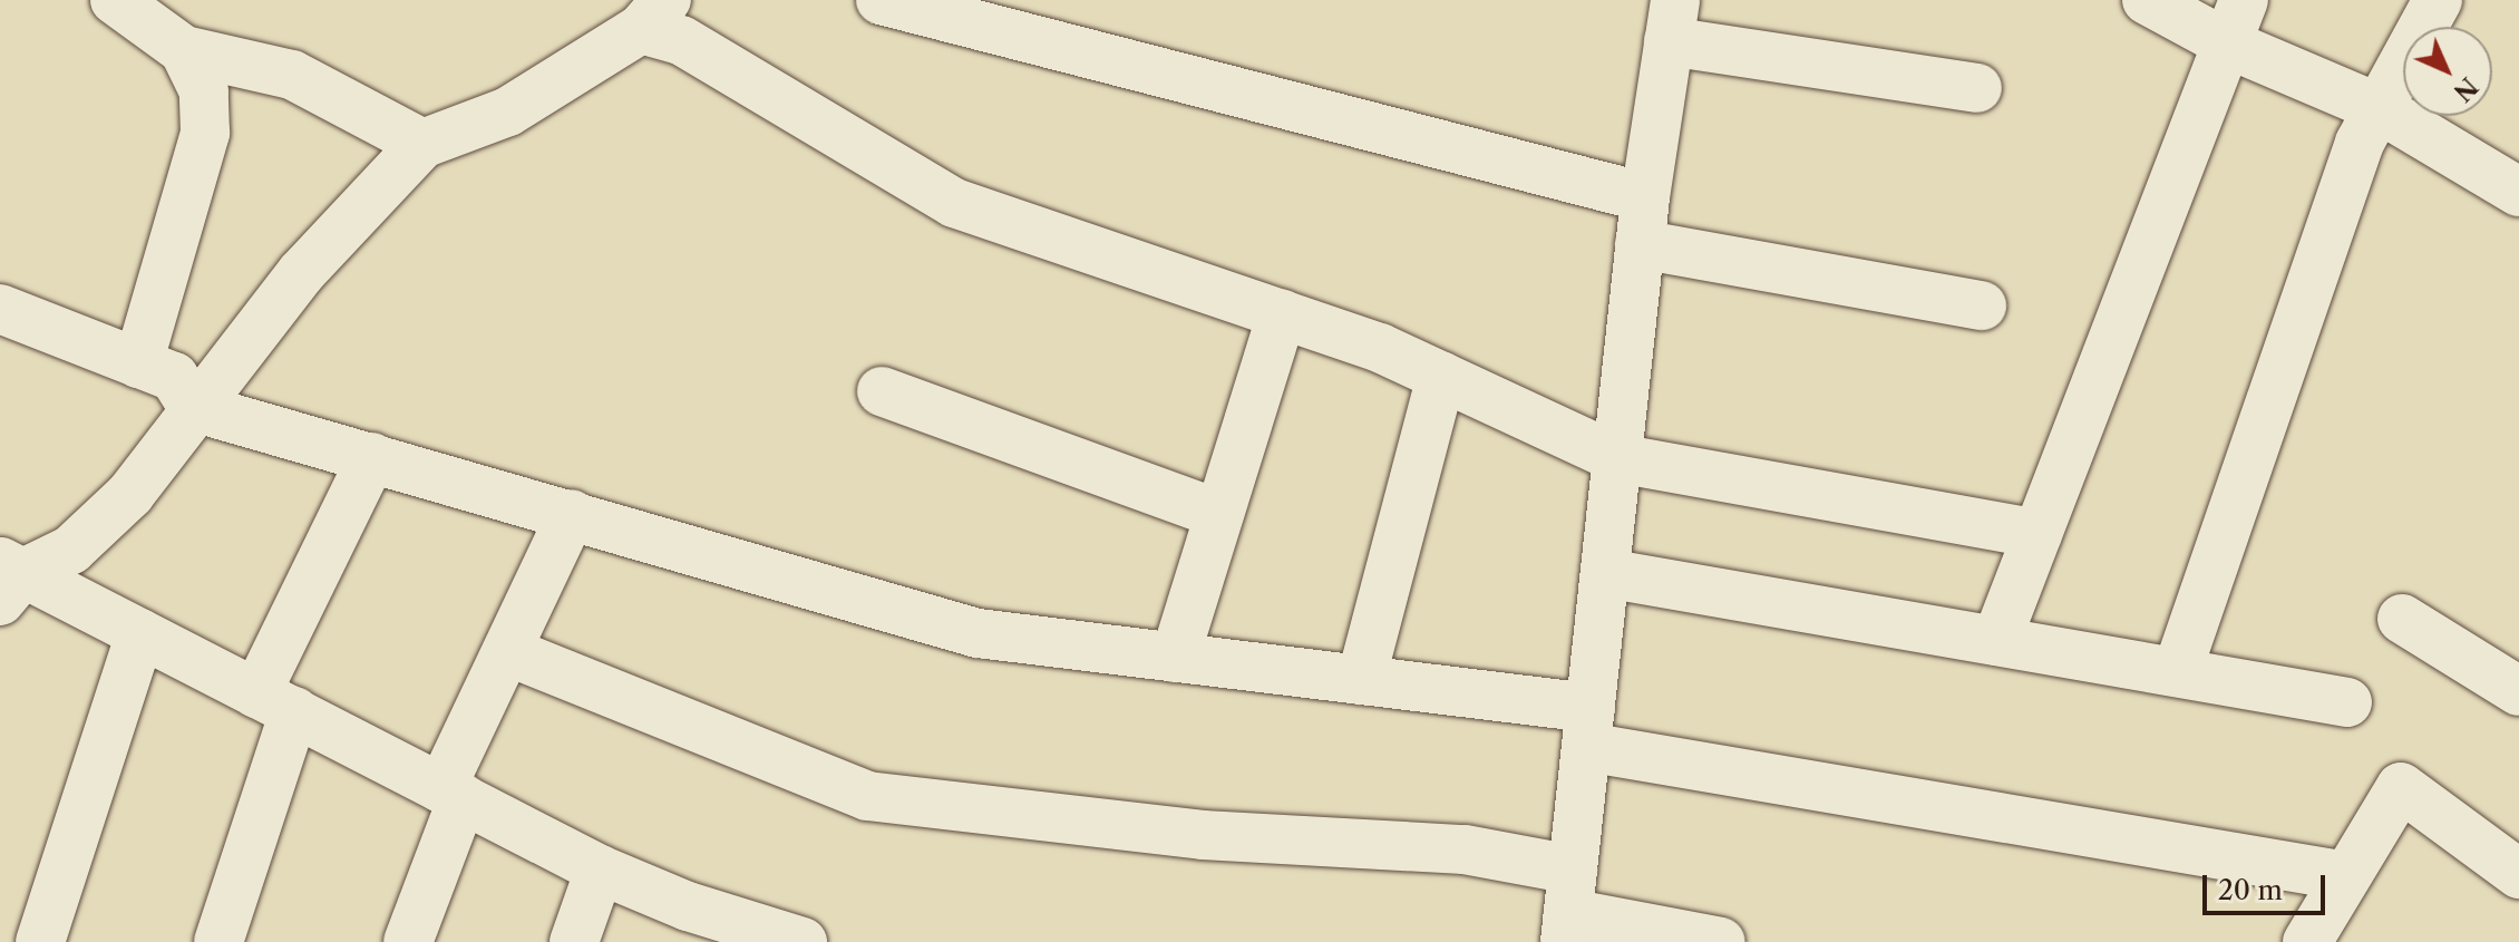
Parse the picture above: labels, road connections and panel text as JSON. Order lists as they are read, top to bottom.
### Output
{
  "scale_bar": "20 m",
  "north": "bottom right"
}
